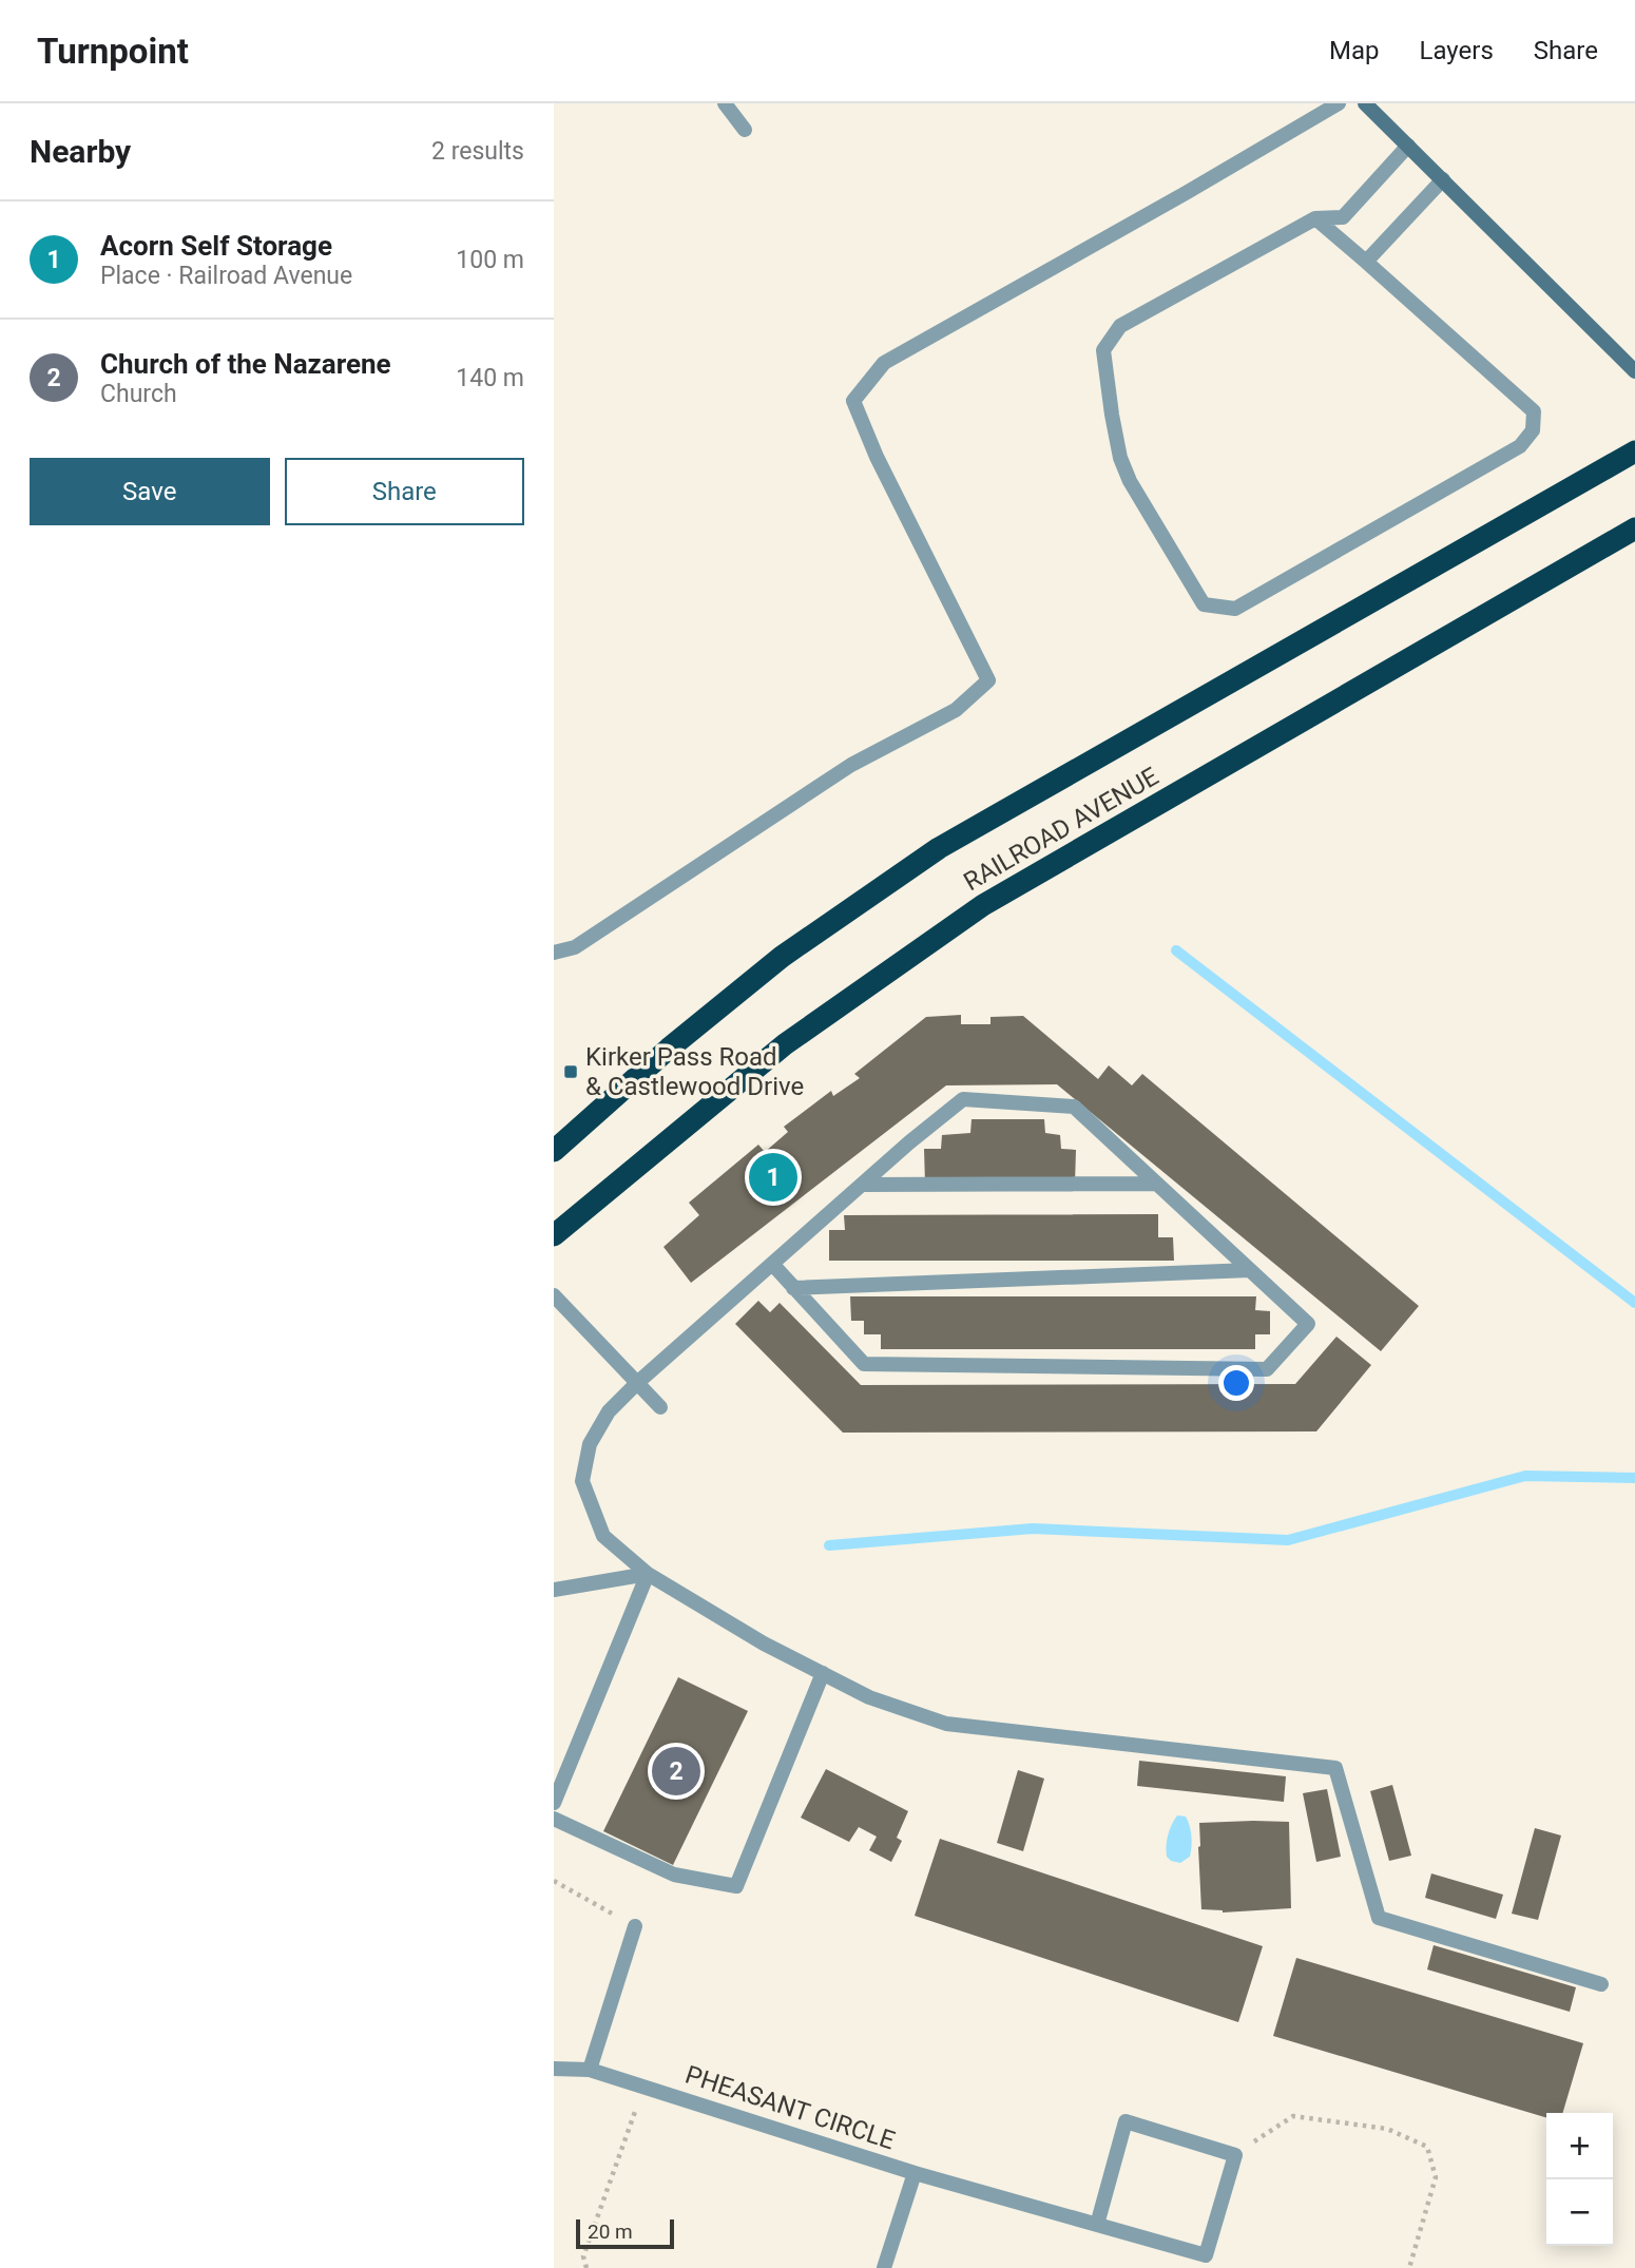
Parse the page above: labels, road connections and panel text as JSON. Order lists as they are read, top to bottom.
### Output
{
  "streets": {
    "highway": ["RAILROAD AVENUE"],
    "street": ["PHEASANT CIRCLE"]
  },
  "places": {
    "transit": ["Kirker Pass Road & Castlewood Drive"]
  },
  "scale_bar": "20 m",
  "page": {
    "header": "Turnpoint",
    "nav": ["Map", "Layers", "Share"],
    "heading": ["Nearby", "2 results"],
    "list": [
      {
        "mark": "1",
        "name": "Acorn Self Storage",
        "note": "Place · Railroad Avenue",
        "value": "100 m"
      },
      {
        "mark": "2",
        "name": "Church of the Nazarene",
        "note": "Church",
        "value": "140 m"
      }
    ],
    "buttons": ["Save", "Share"],
    "pins": ["1", "2"],
    "map_buttons": ["+", "−"],
    "scale": "20 m"
  }
}
